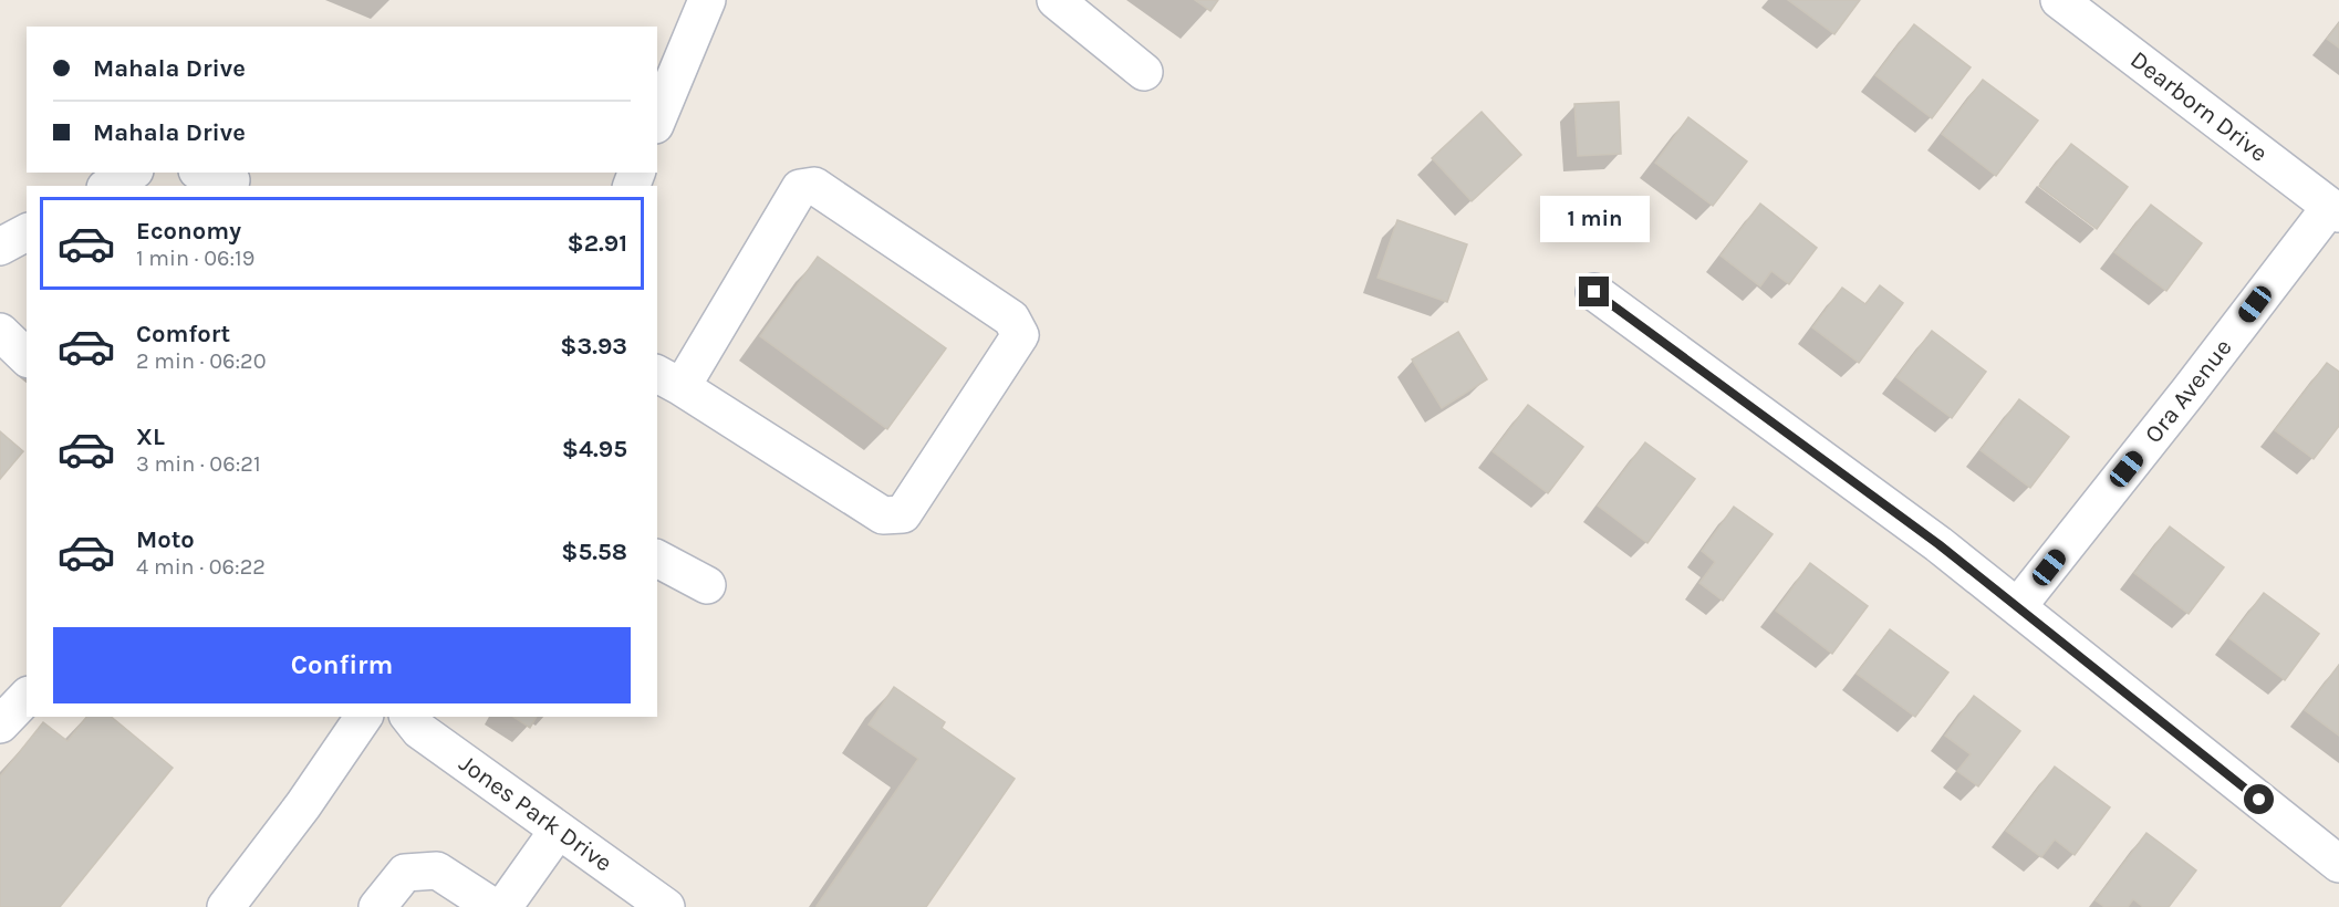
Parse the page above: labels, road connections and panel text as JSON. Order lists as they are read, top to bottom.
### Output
{
  "streets": {
    "street": ["Dearborn Drive", "Ora Avenue", "Jones Park Drive"]
  },
  "crossings": [
    ["Dearborn Drive", "Ora Avenue"]
  ],
  "page": {
    "banner": ["Mahala Drive", "Mahala Drive"],
    "bubble": "1 min",
    "list": [
      {
        "name": "Economy",
        "note": "1 min · 06:19",
        "value": "$2.91"
      },
      {
        "name": "Comfort",
        "note": "2 min · 06:20",
        "value": "$3.93"
      },
      {
        "name": "XL",
        "note": "3 min · 06:21",
        "value": "$4.95"
      },
      {
        "name": "Moto",
        "note": "4 min · 06:22",
        "value": "$5.58"
      }
    ],
    "buttons": "Confirm"
  }
}
